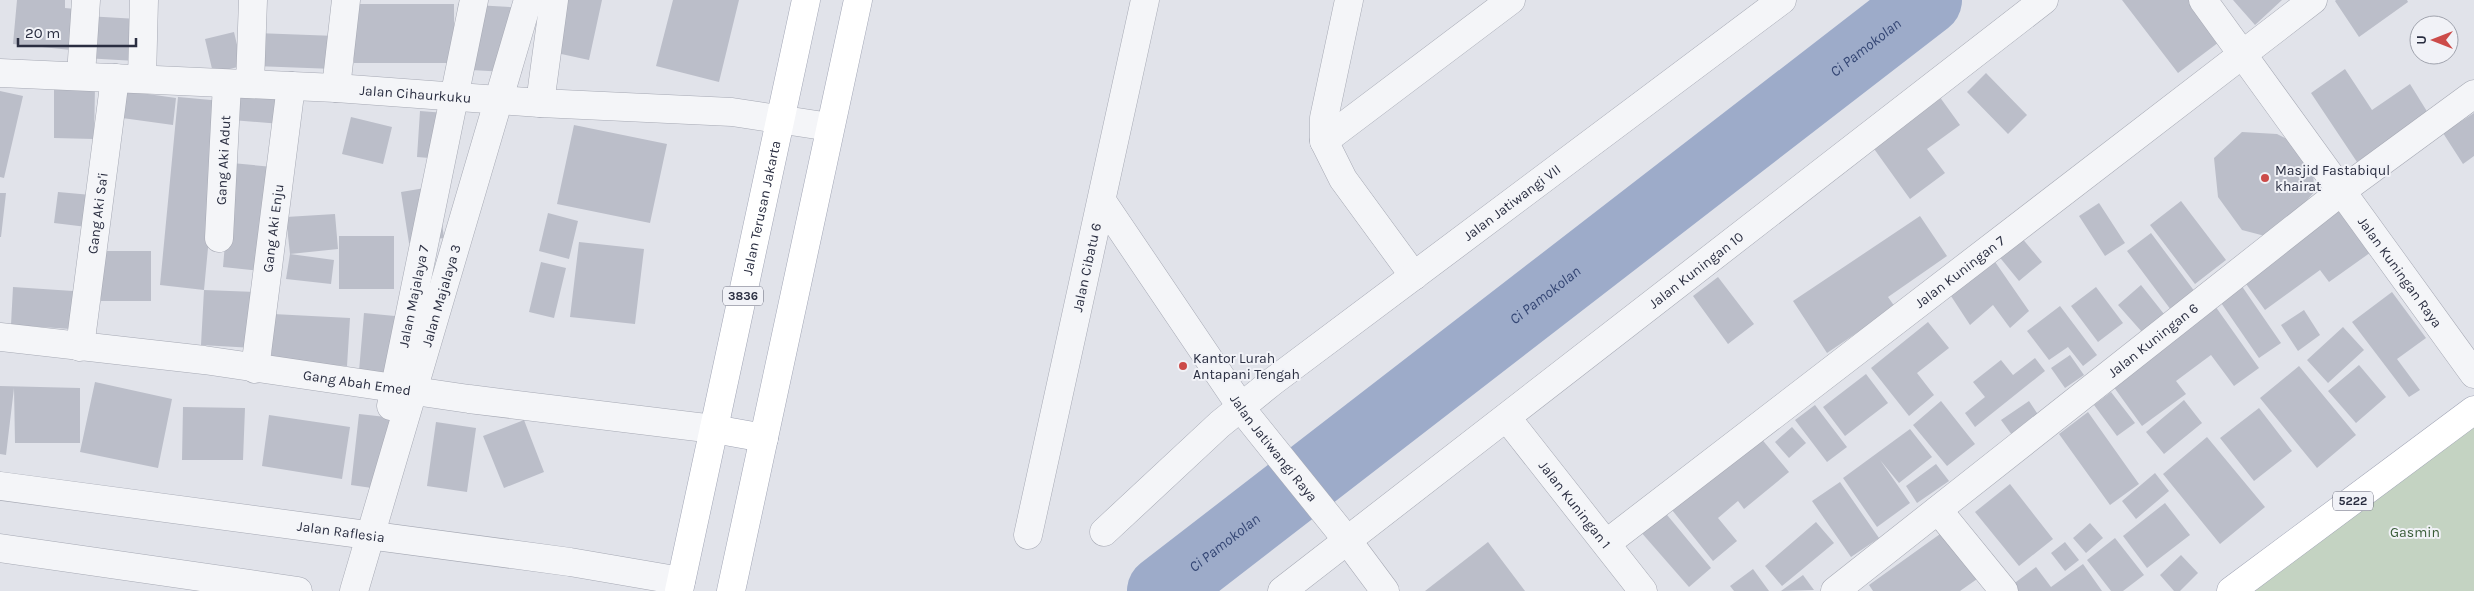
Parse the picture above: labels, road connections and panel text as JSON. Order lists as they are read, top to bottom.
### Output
{
  "streets": {
    "main road": ["Jalan Terusan Jakarta", "3836", "5222"],
    "street": [
      "Jalan Cihaurkuku",
      "Gang Aki Adut",
      "Jalan Jatiwangi VII",
      "Gang Aki Sa'i",
      "Gang Aki Enju",
      "Jalan Cibatu 6",
      "Jalan Kuningan 10",
      "Jalan Kuningan 7",
      "Jalan Kuningan Raya",
      "Jalan Majalaya 7",
      "Jalan Majalaya 3",
      "Jalan Kuningan 6",
      "Gang Abah Emed",
      "Jalan Jatiwangi Raya",
      "Jalan Kuningan 1",
      "Jalan Raflesia"
    ]
  },
  "crossings": [
    ["Jalan Cihaurkuku", "Gang Aki Adut"],
    ["Jalan Cihaurkuku", "Jalan Terusan Jakarta"],
    ["Jalan Cihaurkuku", "Gang Aki Sa'i"],
    ["Jalan Cihaurkuku", "Gang Aki Enju"],
    ["Jalan Jatiwangi VII", "Jalan Jatiwangi Raya"],
    ["Jalan Terusan Jakarta", "Gang Abah Emed"],
    ["Jalan Terusan Jakarta", "Jalan Raflesia"],
    ["Gang Aki Sa'i", "Gang Abah Emed"],
    ["Gang Aki Enju", "Gang Abah Emed"],
    ["Jalan Cibatu 6", "Jalan Jatiwangi Raya"],
    ["Jalan Kuningan 10", "Jalan Jatiwangi Raya"],
    ["Jalan Kuningan 10", "Jalan Kuningan 1"],
    ["Jalan Kuningan 7", "Jalan Kuningan Raya"],
    ["Jalan Kuningan 7", "Jalan Kuningan 1"],
    ["Jalan Kuningan Raya", "Jalan Kuningan 6"],
    ["Jalan Majalaya 7", "Jalan Majalaya 3"]
  ],
  "water": ["Ci Pamokolan"],
  "parks": ["Gasmin"],
  "places": ["Masjid Fastabiqul khairat", "Kantor Lurah Antapani Tengah"],
  "scale_bar": "20 m",
  "north": "left"
}
